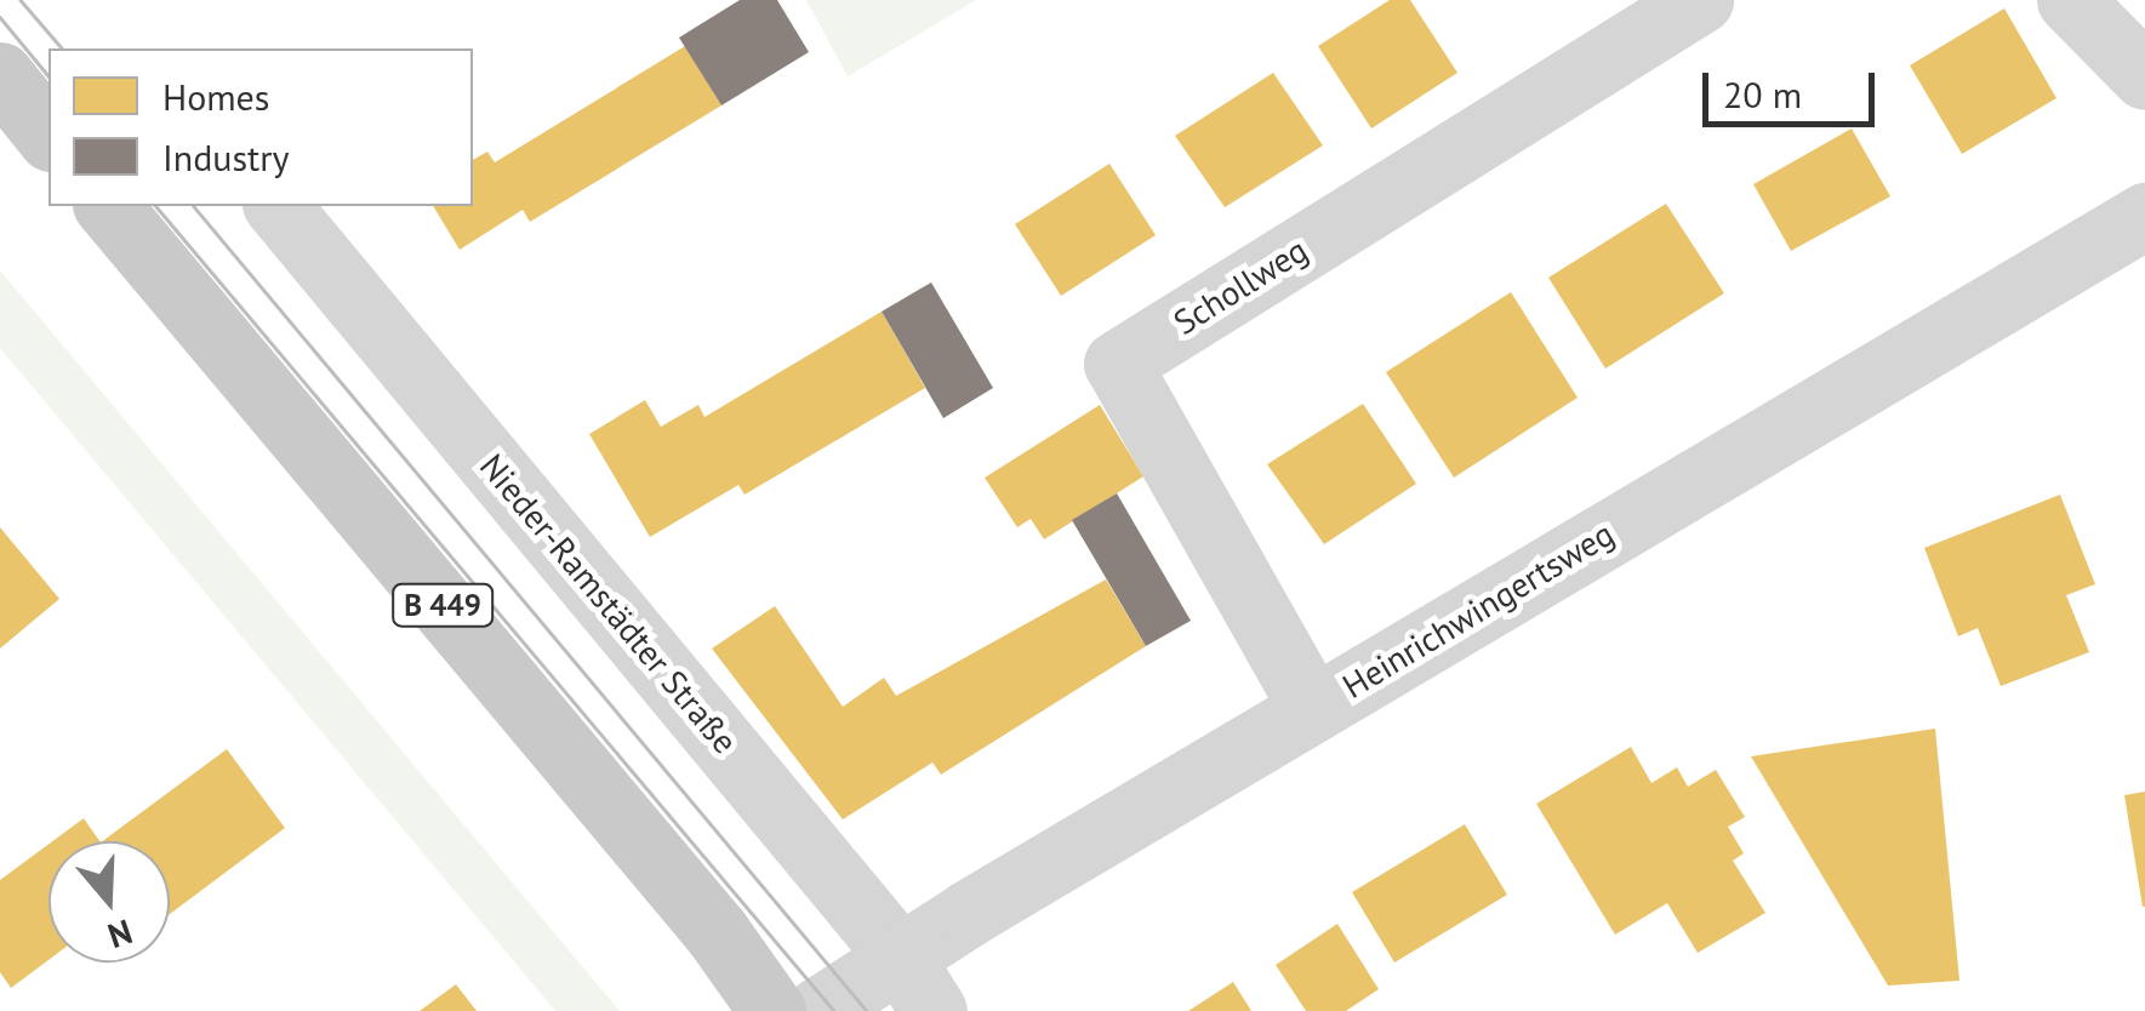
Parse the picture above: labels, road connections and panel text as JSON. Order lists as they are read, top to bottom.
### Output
{
  "streets": {
    "main road": ["B 449"],
    "street": ["Schollweg", "Nieder-Ramstädter Straße", "Heinrichwingertsweg"]
  },
  "crossings": [
    ["Schollweg", "Heinrichwingertsweg"],
    ["Nieder-Ramstädter Straße", "Heinrichwingertsweg"]
  ],
  "legend": ["Homes", "Industry"],
  "scale_bar": "20 m",
  "north": "bottom"
}
